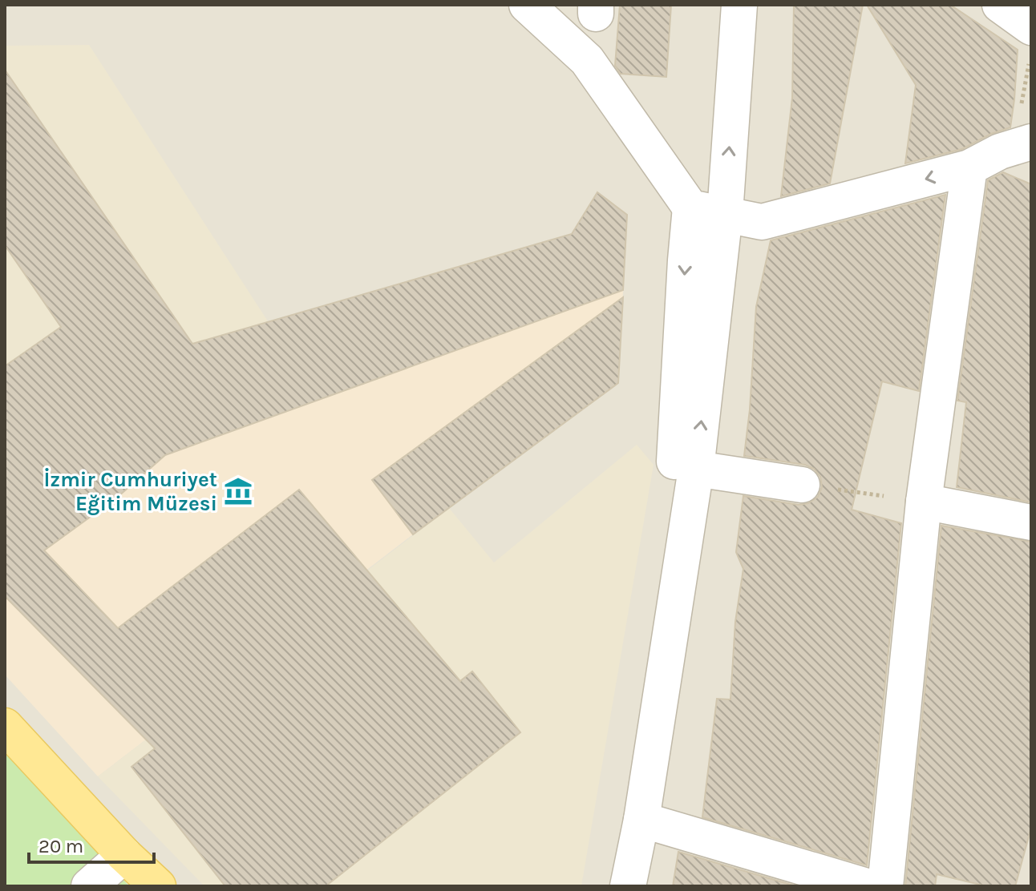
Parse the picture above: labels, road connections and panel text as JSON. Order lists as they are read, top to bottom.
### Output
{
  "places": {
    "museum": ["İzmir Cumhuriyet Eğitim Müzesi"]
  },
  "scale_bar": "20 m"
}
